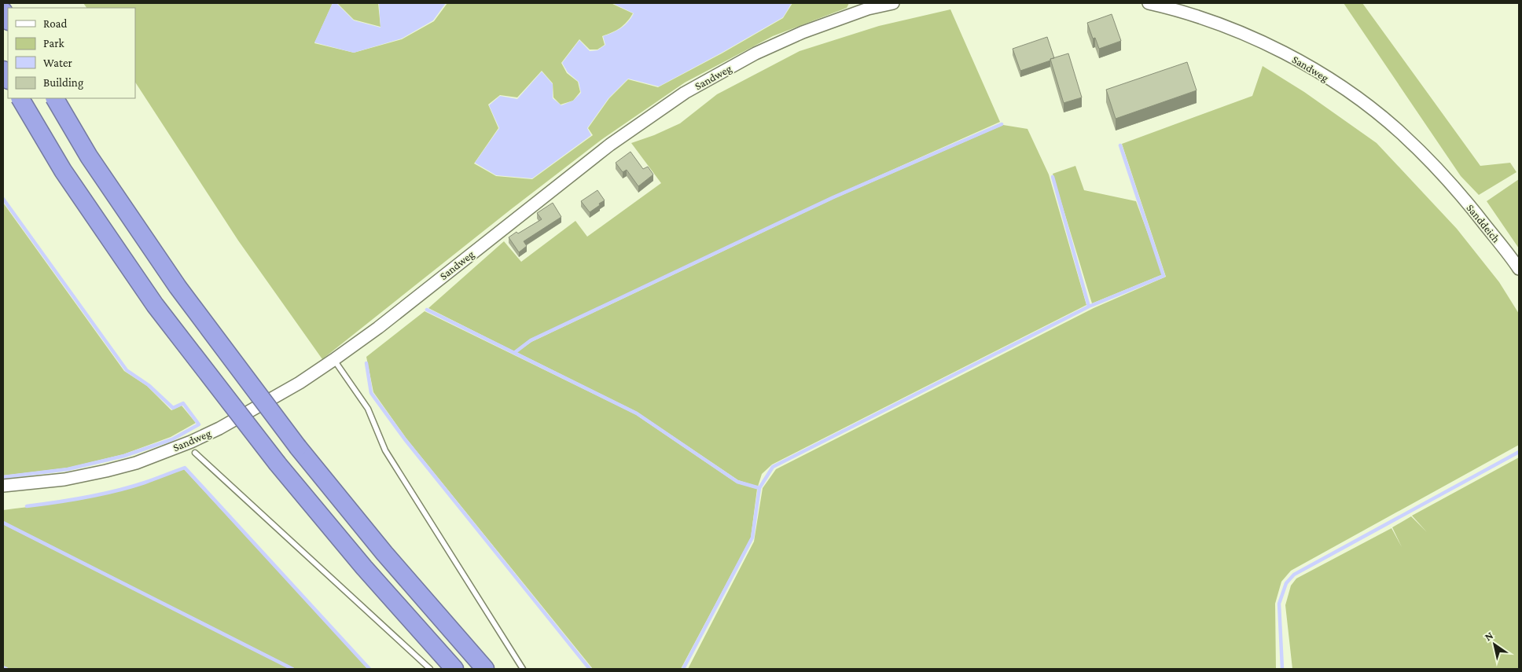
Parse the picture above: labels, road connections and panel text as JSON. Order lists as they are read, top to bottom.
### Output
{
  "streets": {
    "street": ["Sandweg", "Sanddeich"]
  },
  "crossings": [
    ["Sandweg", "Sanddeich"]
  ],
  "legend": [
    "Road",
    "Park",
    "Water",
    "Building"
  ],
  "north": "top left"
}
